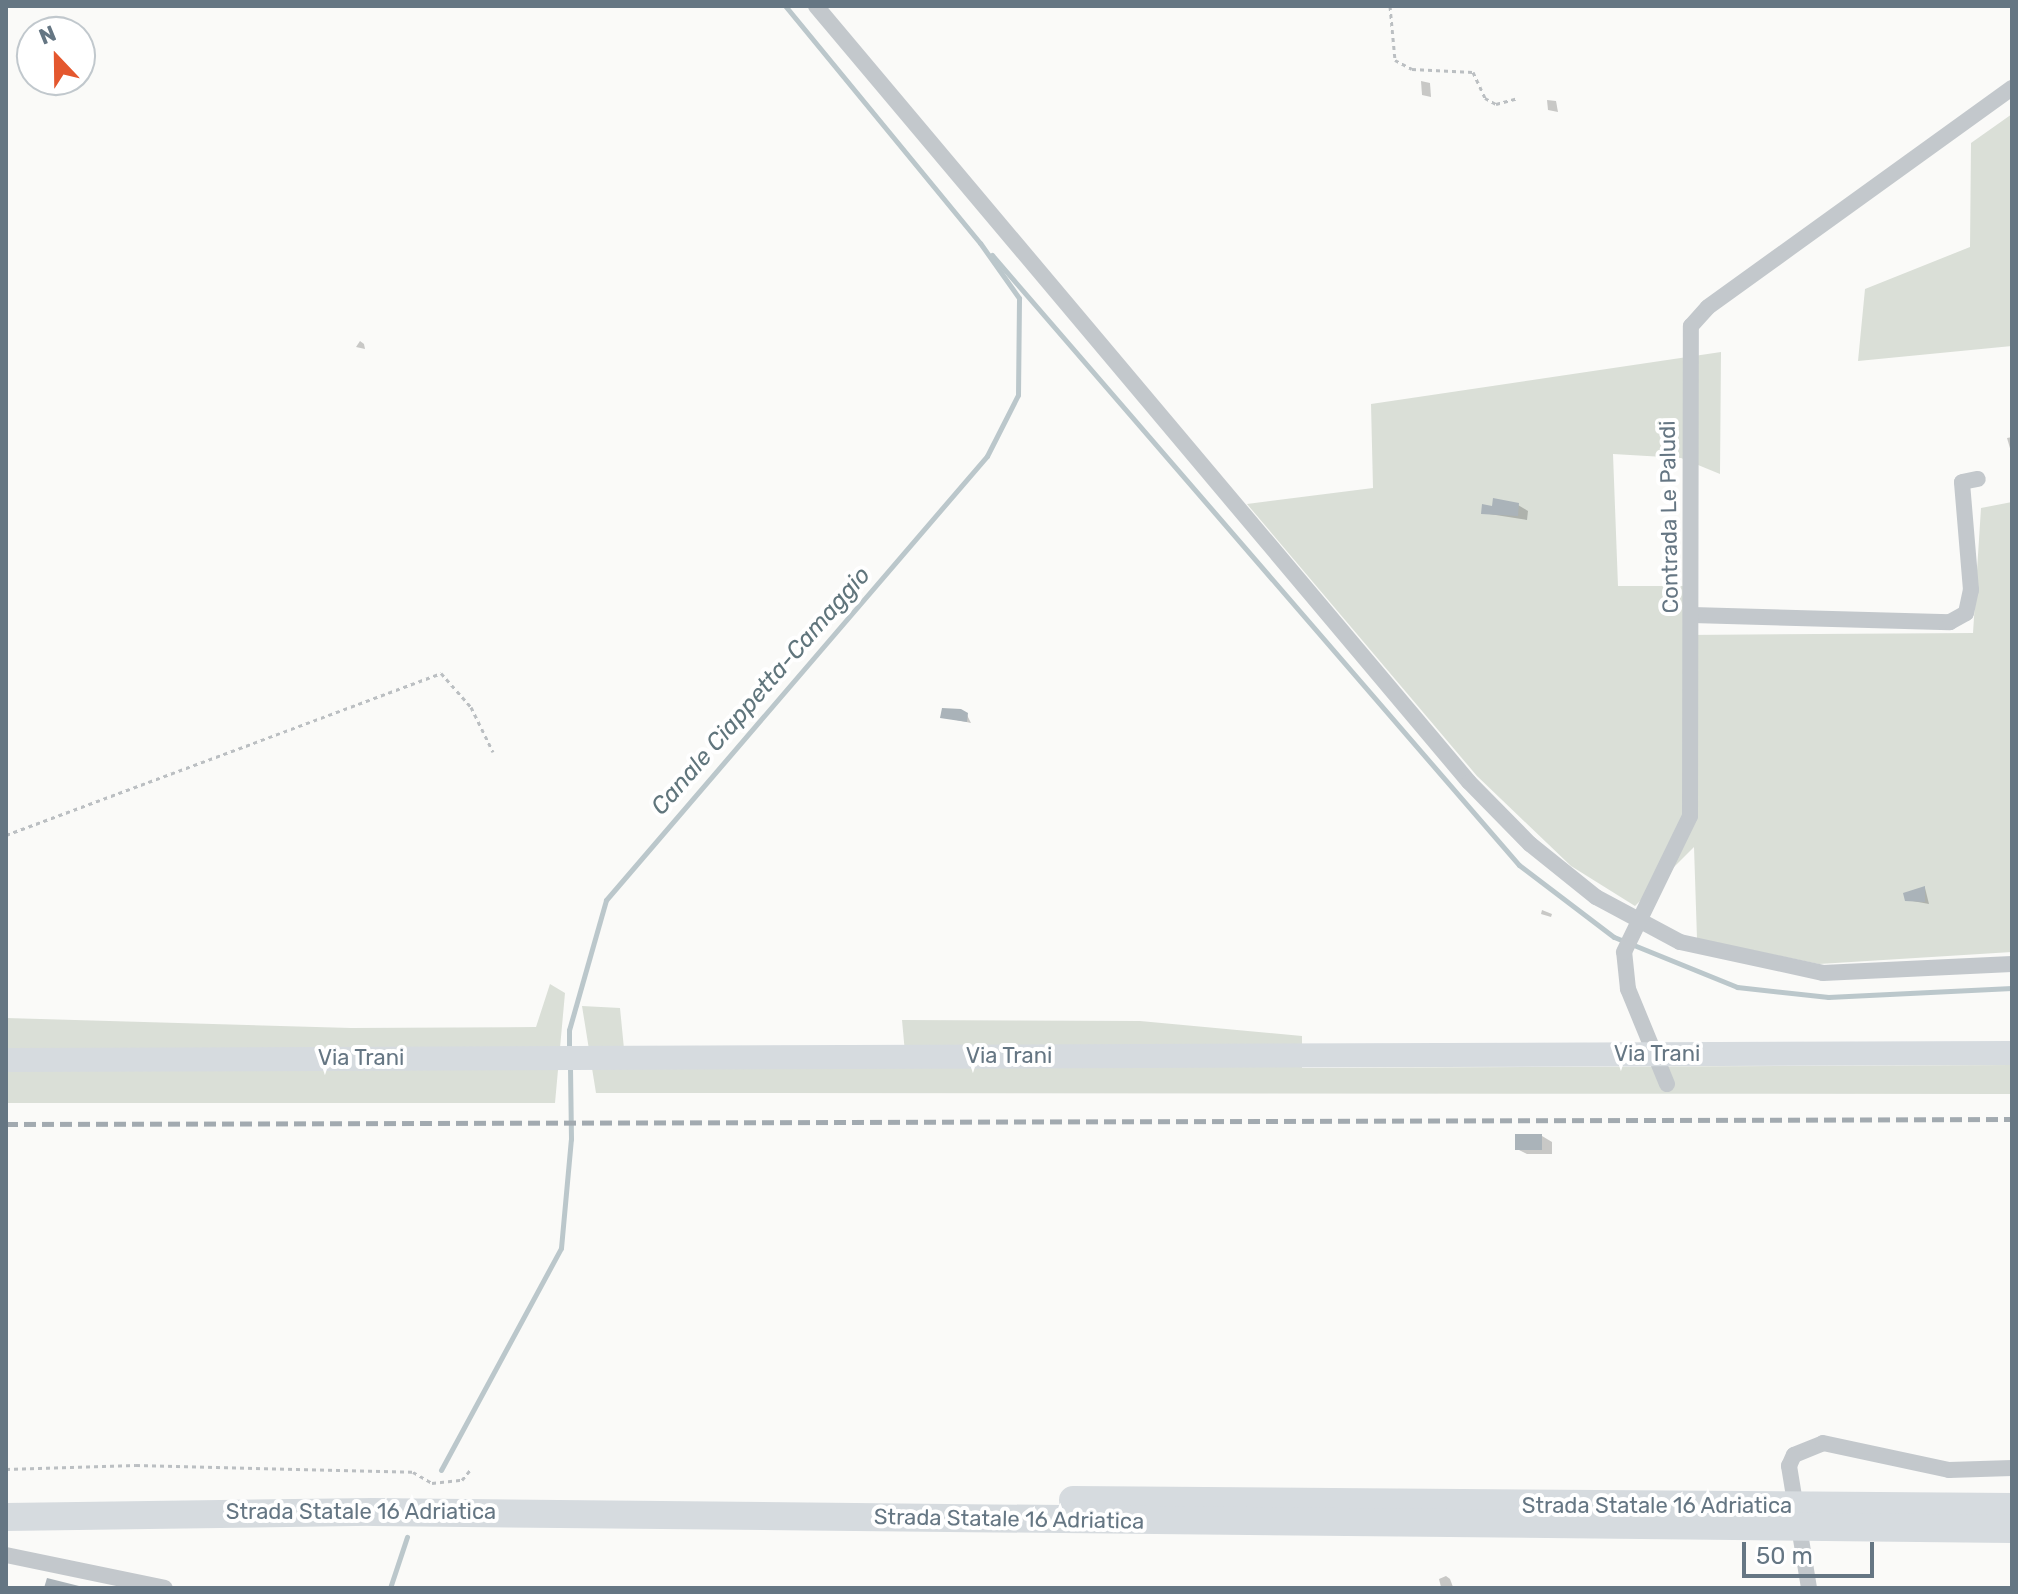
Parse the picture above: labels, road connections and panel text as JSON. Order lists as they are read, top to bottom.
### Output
{
  "streets": {
    "highway": ["Strada Statale 16 Adriatica"],
    "main road": ["Via Trani"],
    "street": ["Contrada Le Paludi"]
  },
  "crossings": [
    ["Contrada Le Paludi", "Via Trani"]
  ],
  "water": ["Canale Ciappetta-Camaggio"],
  "scale_bar": "50 m",
  "north": "top"
}
